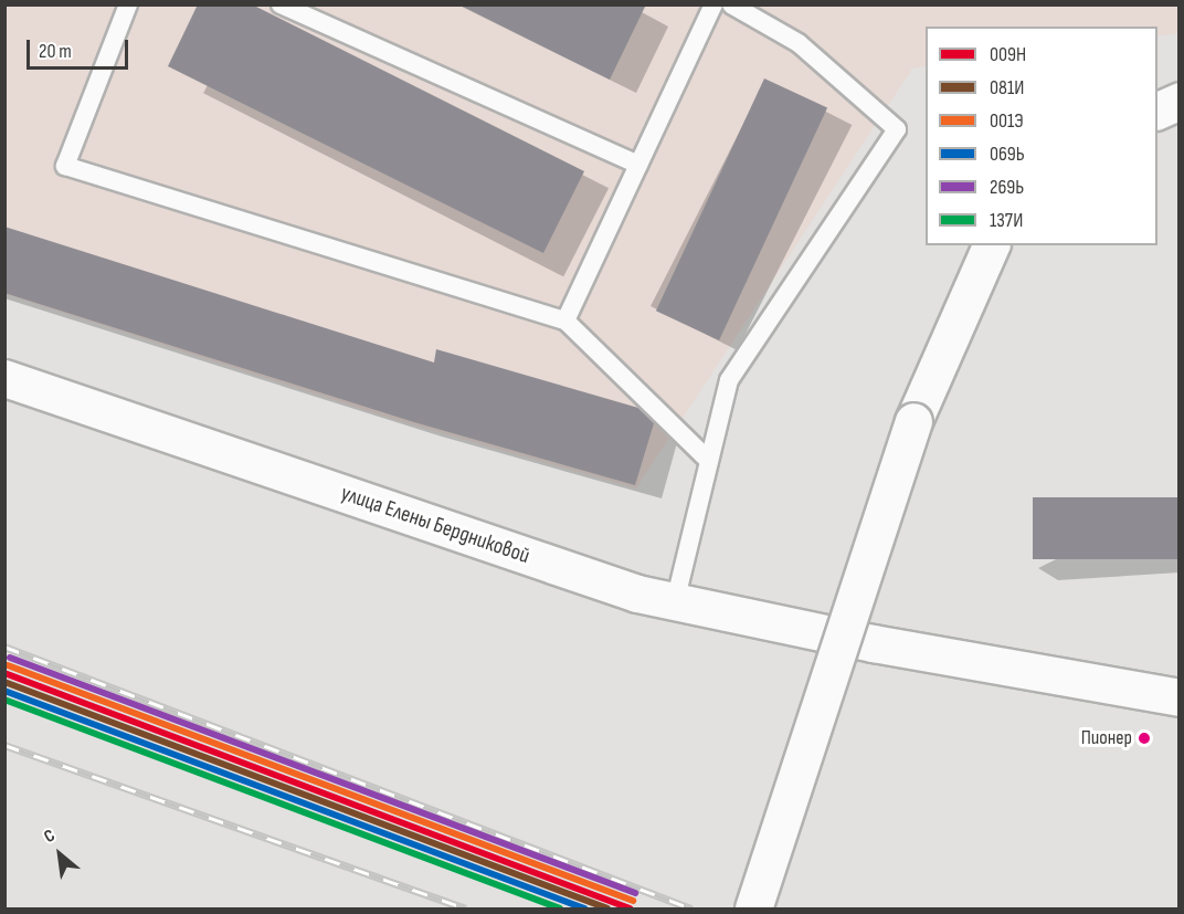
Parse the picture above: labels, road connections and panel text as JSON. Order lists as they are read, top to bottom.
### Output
{
  "streets": {
    "street": ["улица Елены Бердниковой"]
  },
  "places": ["Пионер"],
  "lines": [
    "transit line 269Ь",
    "transit line 001Э",
    "transit line 009Н",
    "transit line 081И",
    "transit line 069Ь",
    "transit line 137И"
  ],
  "legend": [
    "009Н",
    "081И",
    "001Э",
    "069Ь",
    "269Ь",
    "137И"
  ],
  "scale_bar": "20 m",
  "north": "top left"
}
